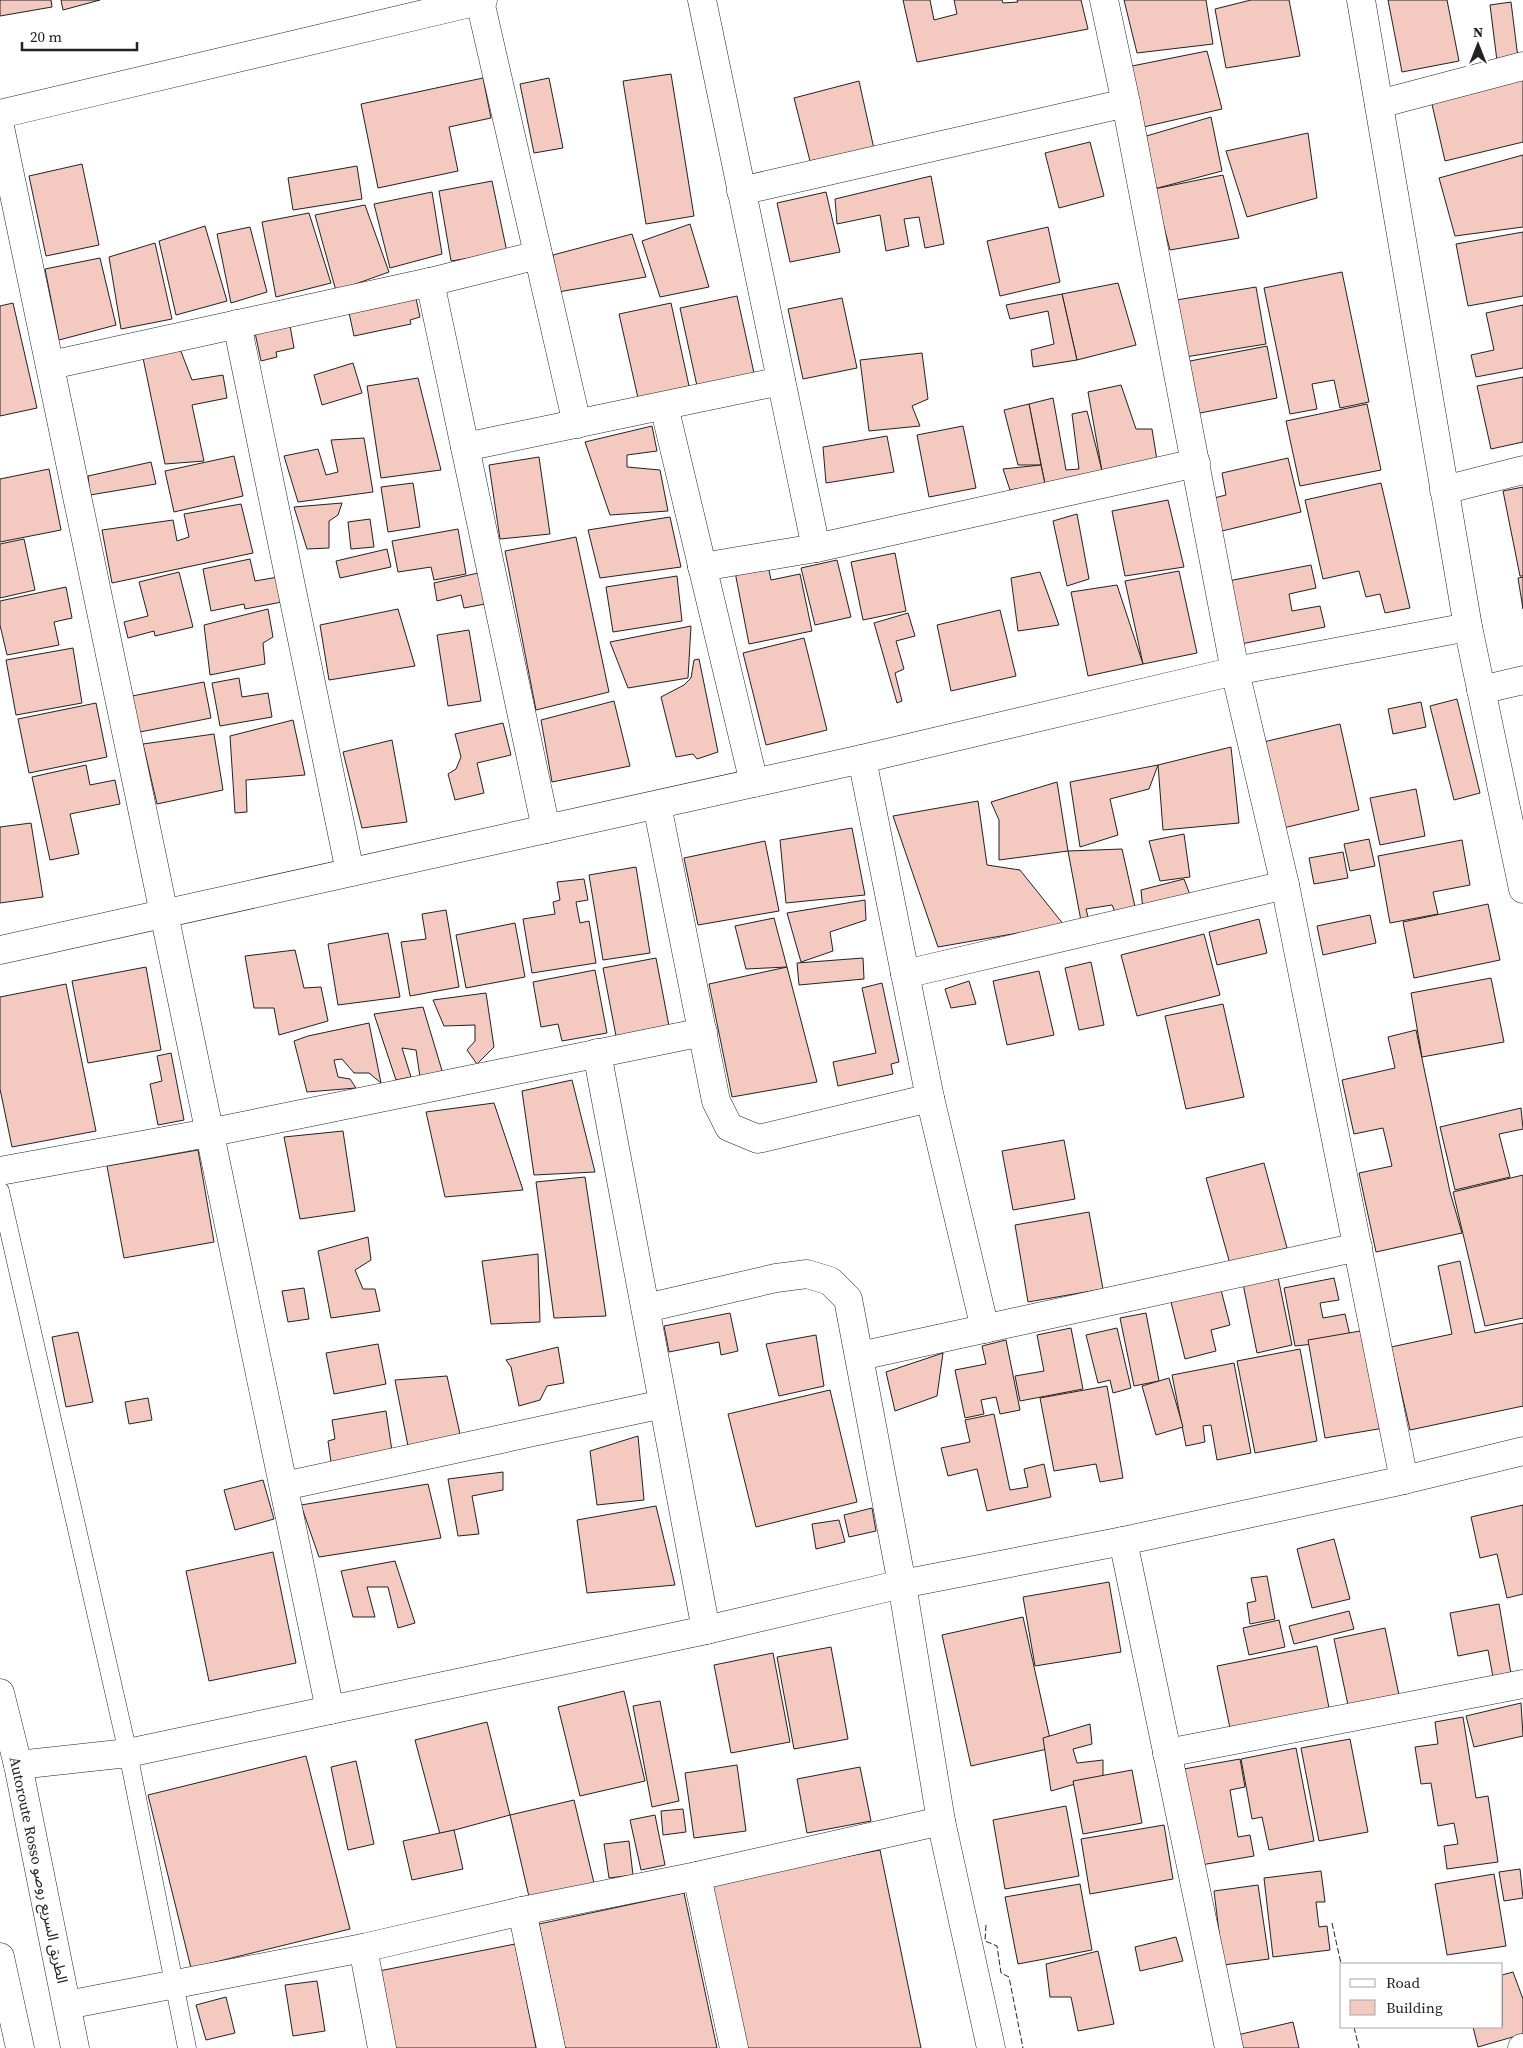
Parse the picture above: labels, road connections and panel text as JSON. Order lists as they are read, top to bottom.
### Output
{
  "streets": {
    "main road": ["Autoroute Rosso الطريق السريع روصو"]
  },
  "legend": ["Road", "Building"],
  "scale_bar": "20 m",
  "north": "top"
}
